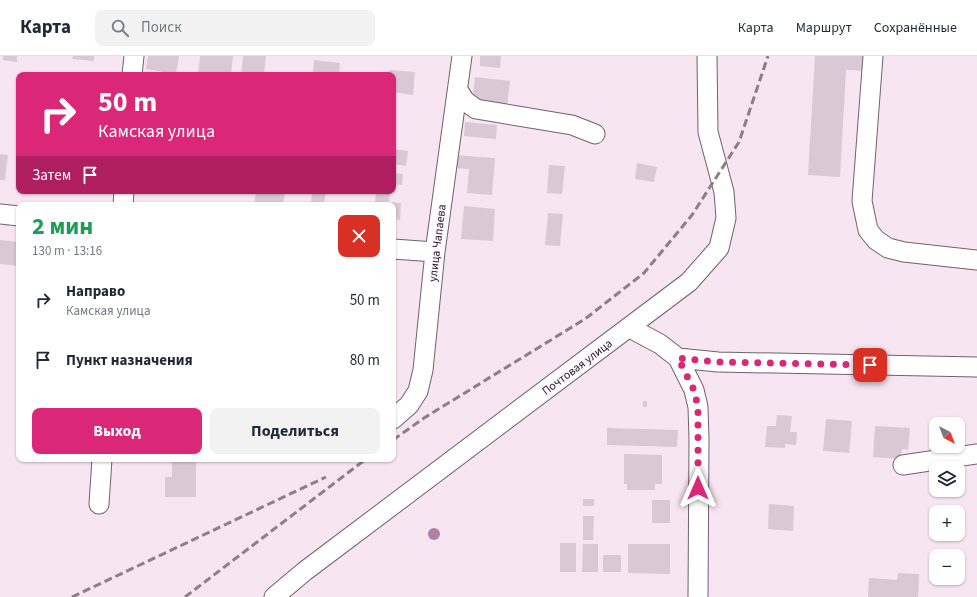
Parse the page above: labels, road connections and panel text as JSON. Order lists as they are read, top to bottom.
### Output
{
  "streets": {
    "street": ["улица Чапаева", "Почтовая улица"]
  },
  "north": "bottom right",
  "page": {
    "header": "Карта",
    "search": "Поиск",
    "nav": ["Карта", "Маршрут", "Сохранённые"],
    "turn": ["50 m", "Камская улица"],
    "then": "Затем",
    "heading": ["2 мин", "130 m · 13:16"],
    "list": [
      {
        "name": "Направо",
        "note": "Камская улица",
        "value": "50 m"
      },
      {
        "name": "Пункт назначения",
        "value": "80 m"
      }
    ],
    "buttons": ["Выход", "Поделиться"],
    "map_buttons": ["+", "−"]
  }
}
